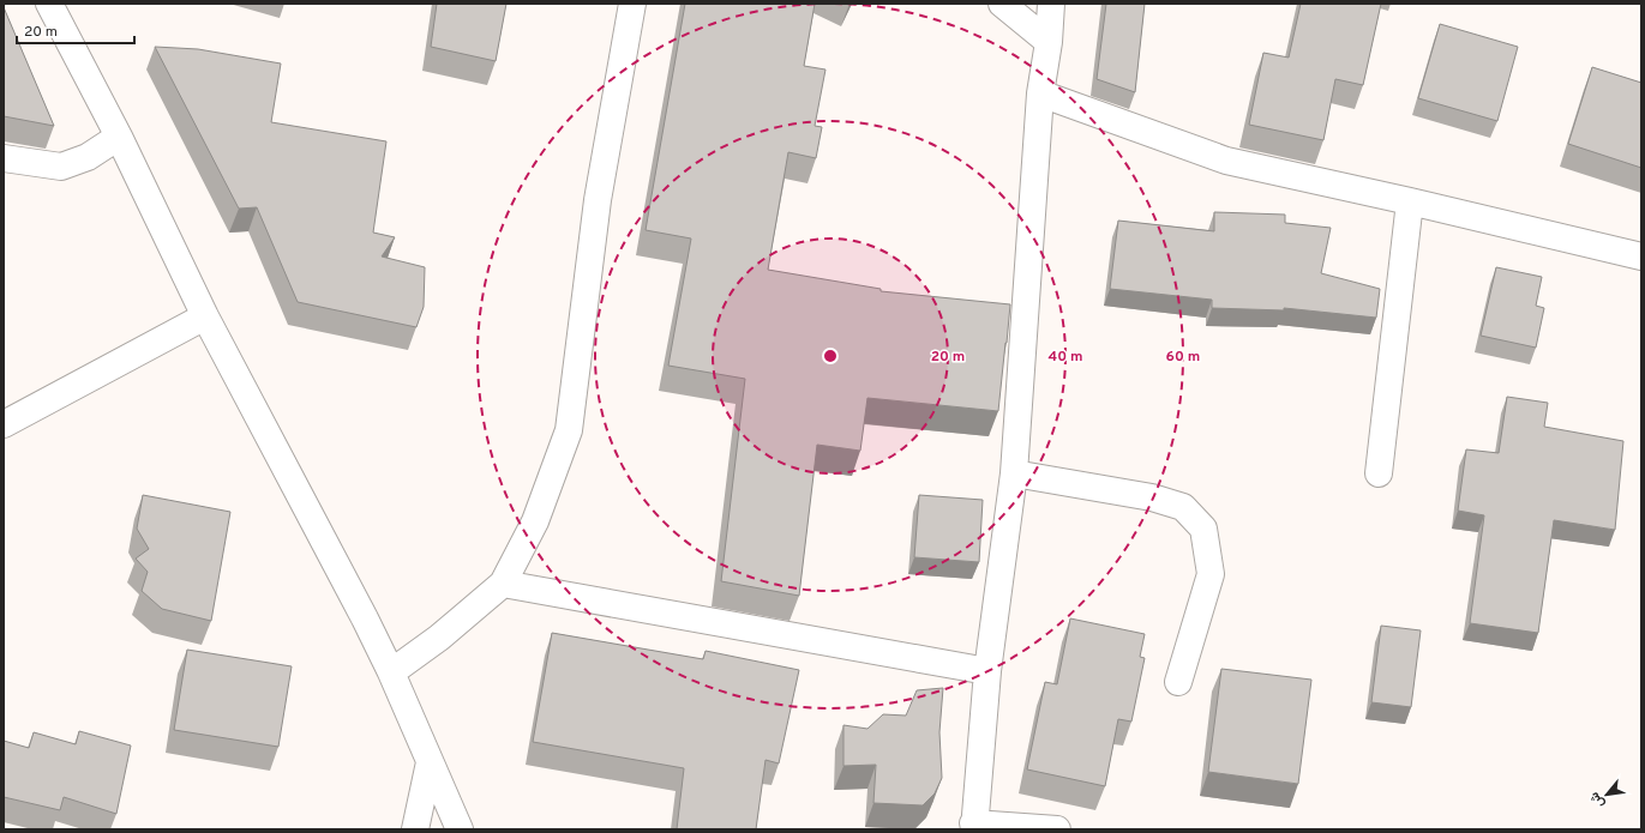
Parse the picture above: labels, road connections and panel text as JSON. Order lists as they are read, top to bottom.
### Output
{
  "scale_bar": "20 m",
  "north": "bottom left",
  "rings": ["20 m", "40 m", "60 m"]
}
